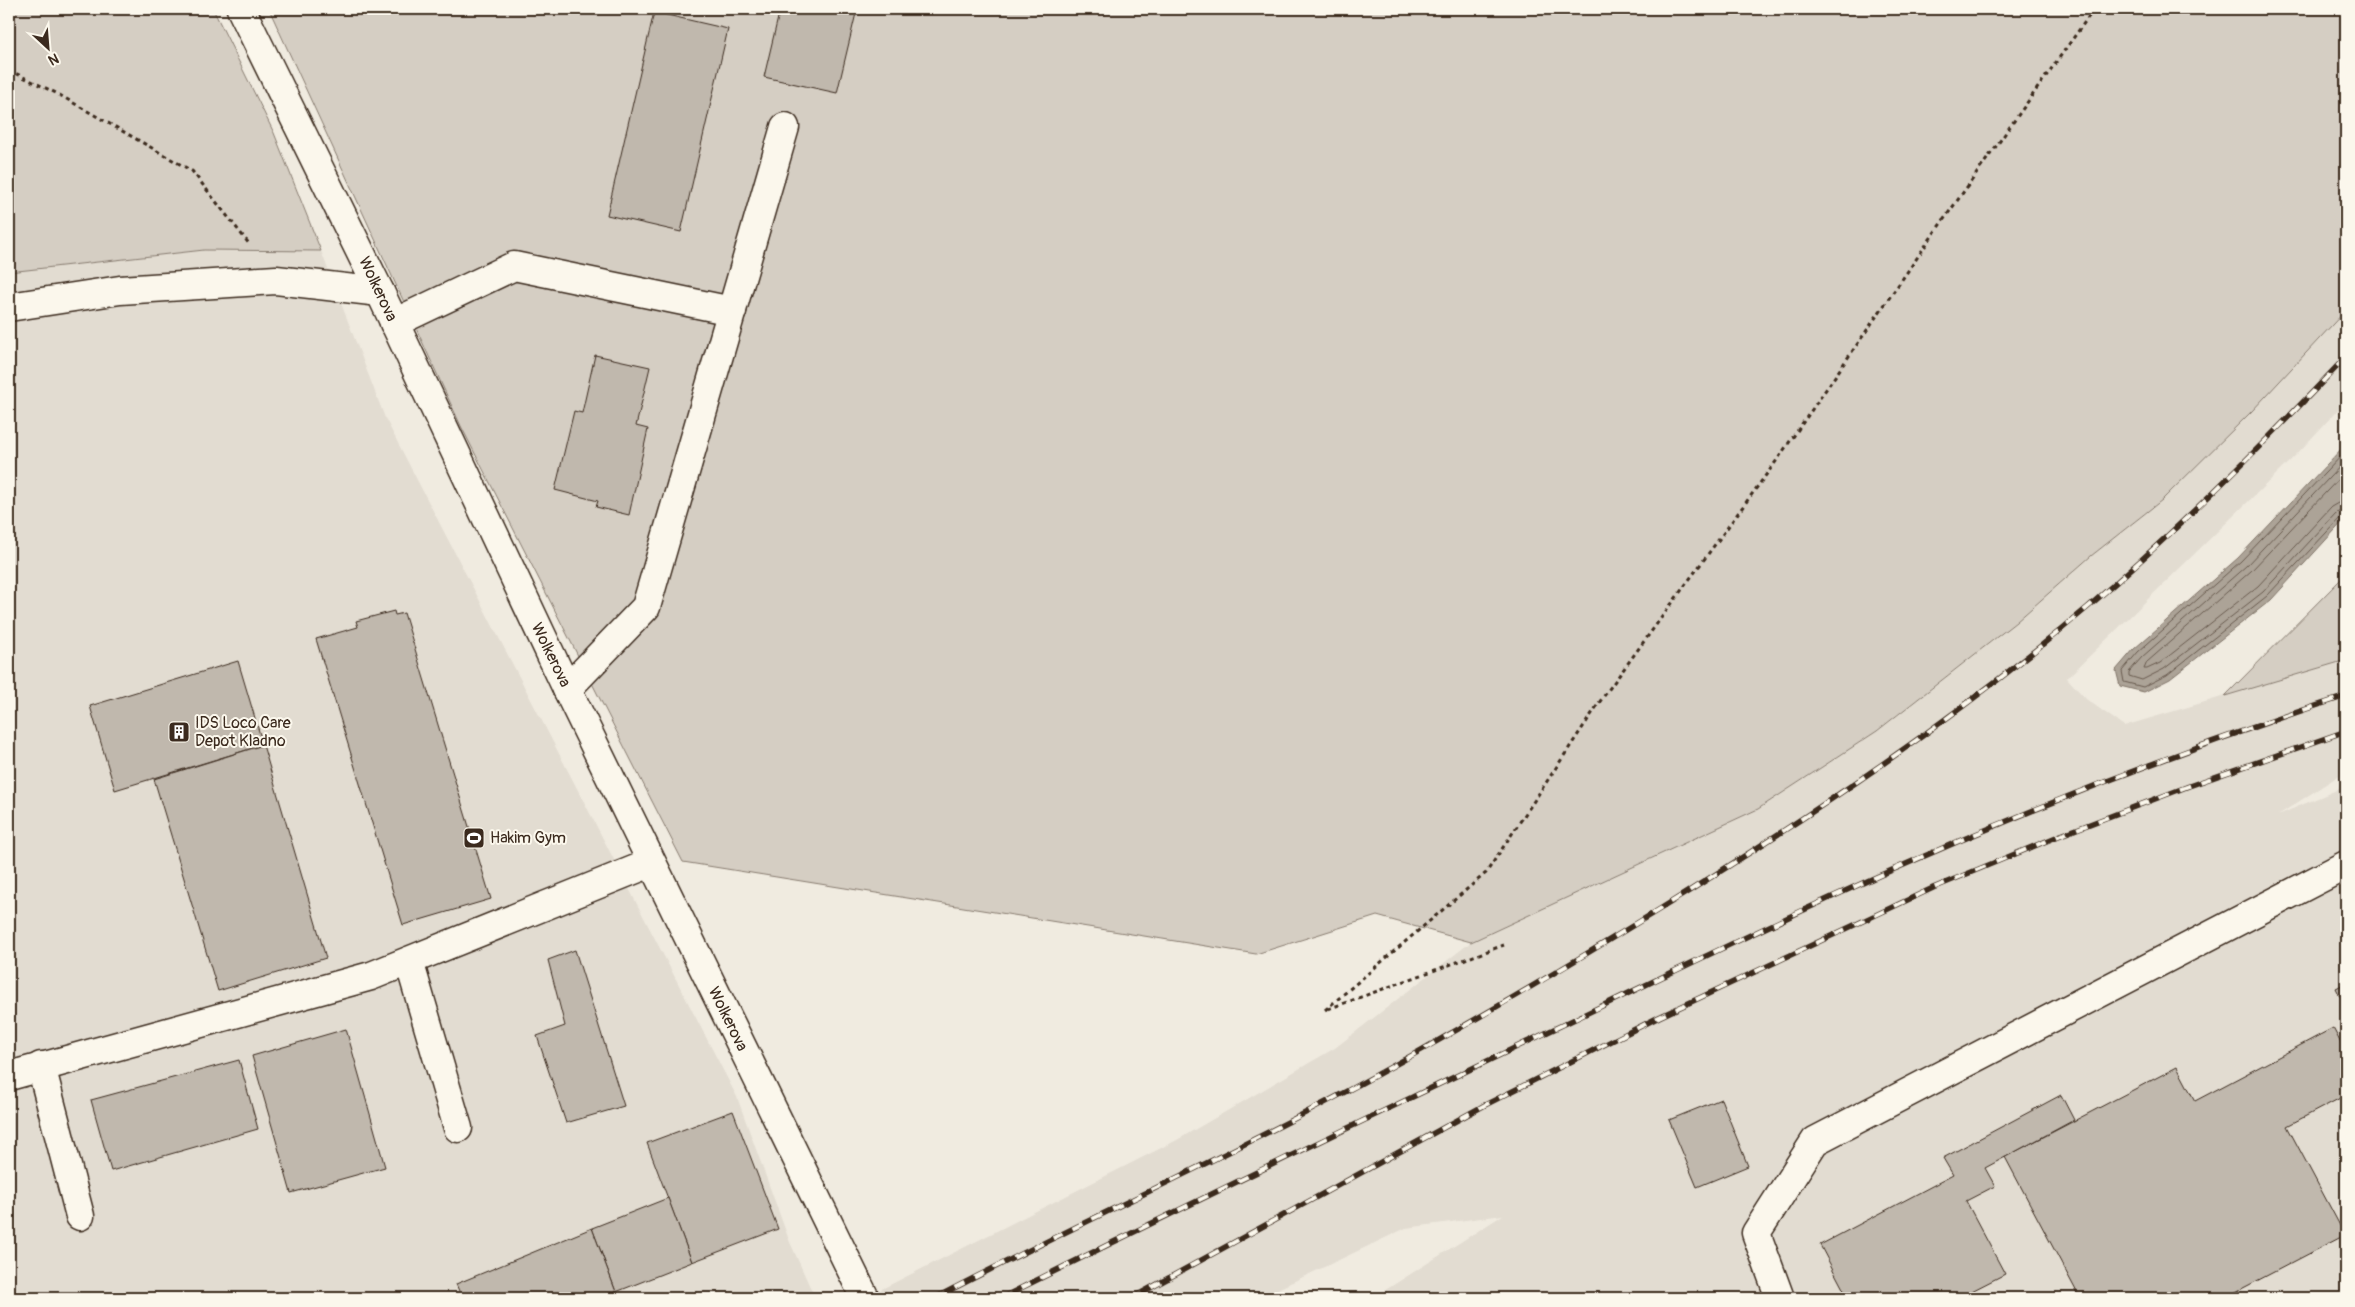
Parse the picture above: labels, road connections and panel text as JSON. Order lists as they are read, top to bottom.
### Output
{
  "streets": {
    "main road": ["Wolkerova"]
  },
  "places": {
    "building": ["IDS Loco Care Depot Kladno"],
    "sports": ["Hakim Gym"]
  },
  "north": "bottom right"
}
